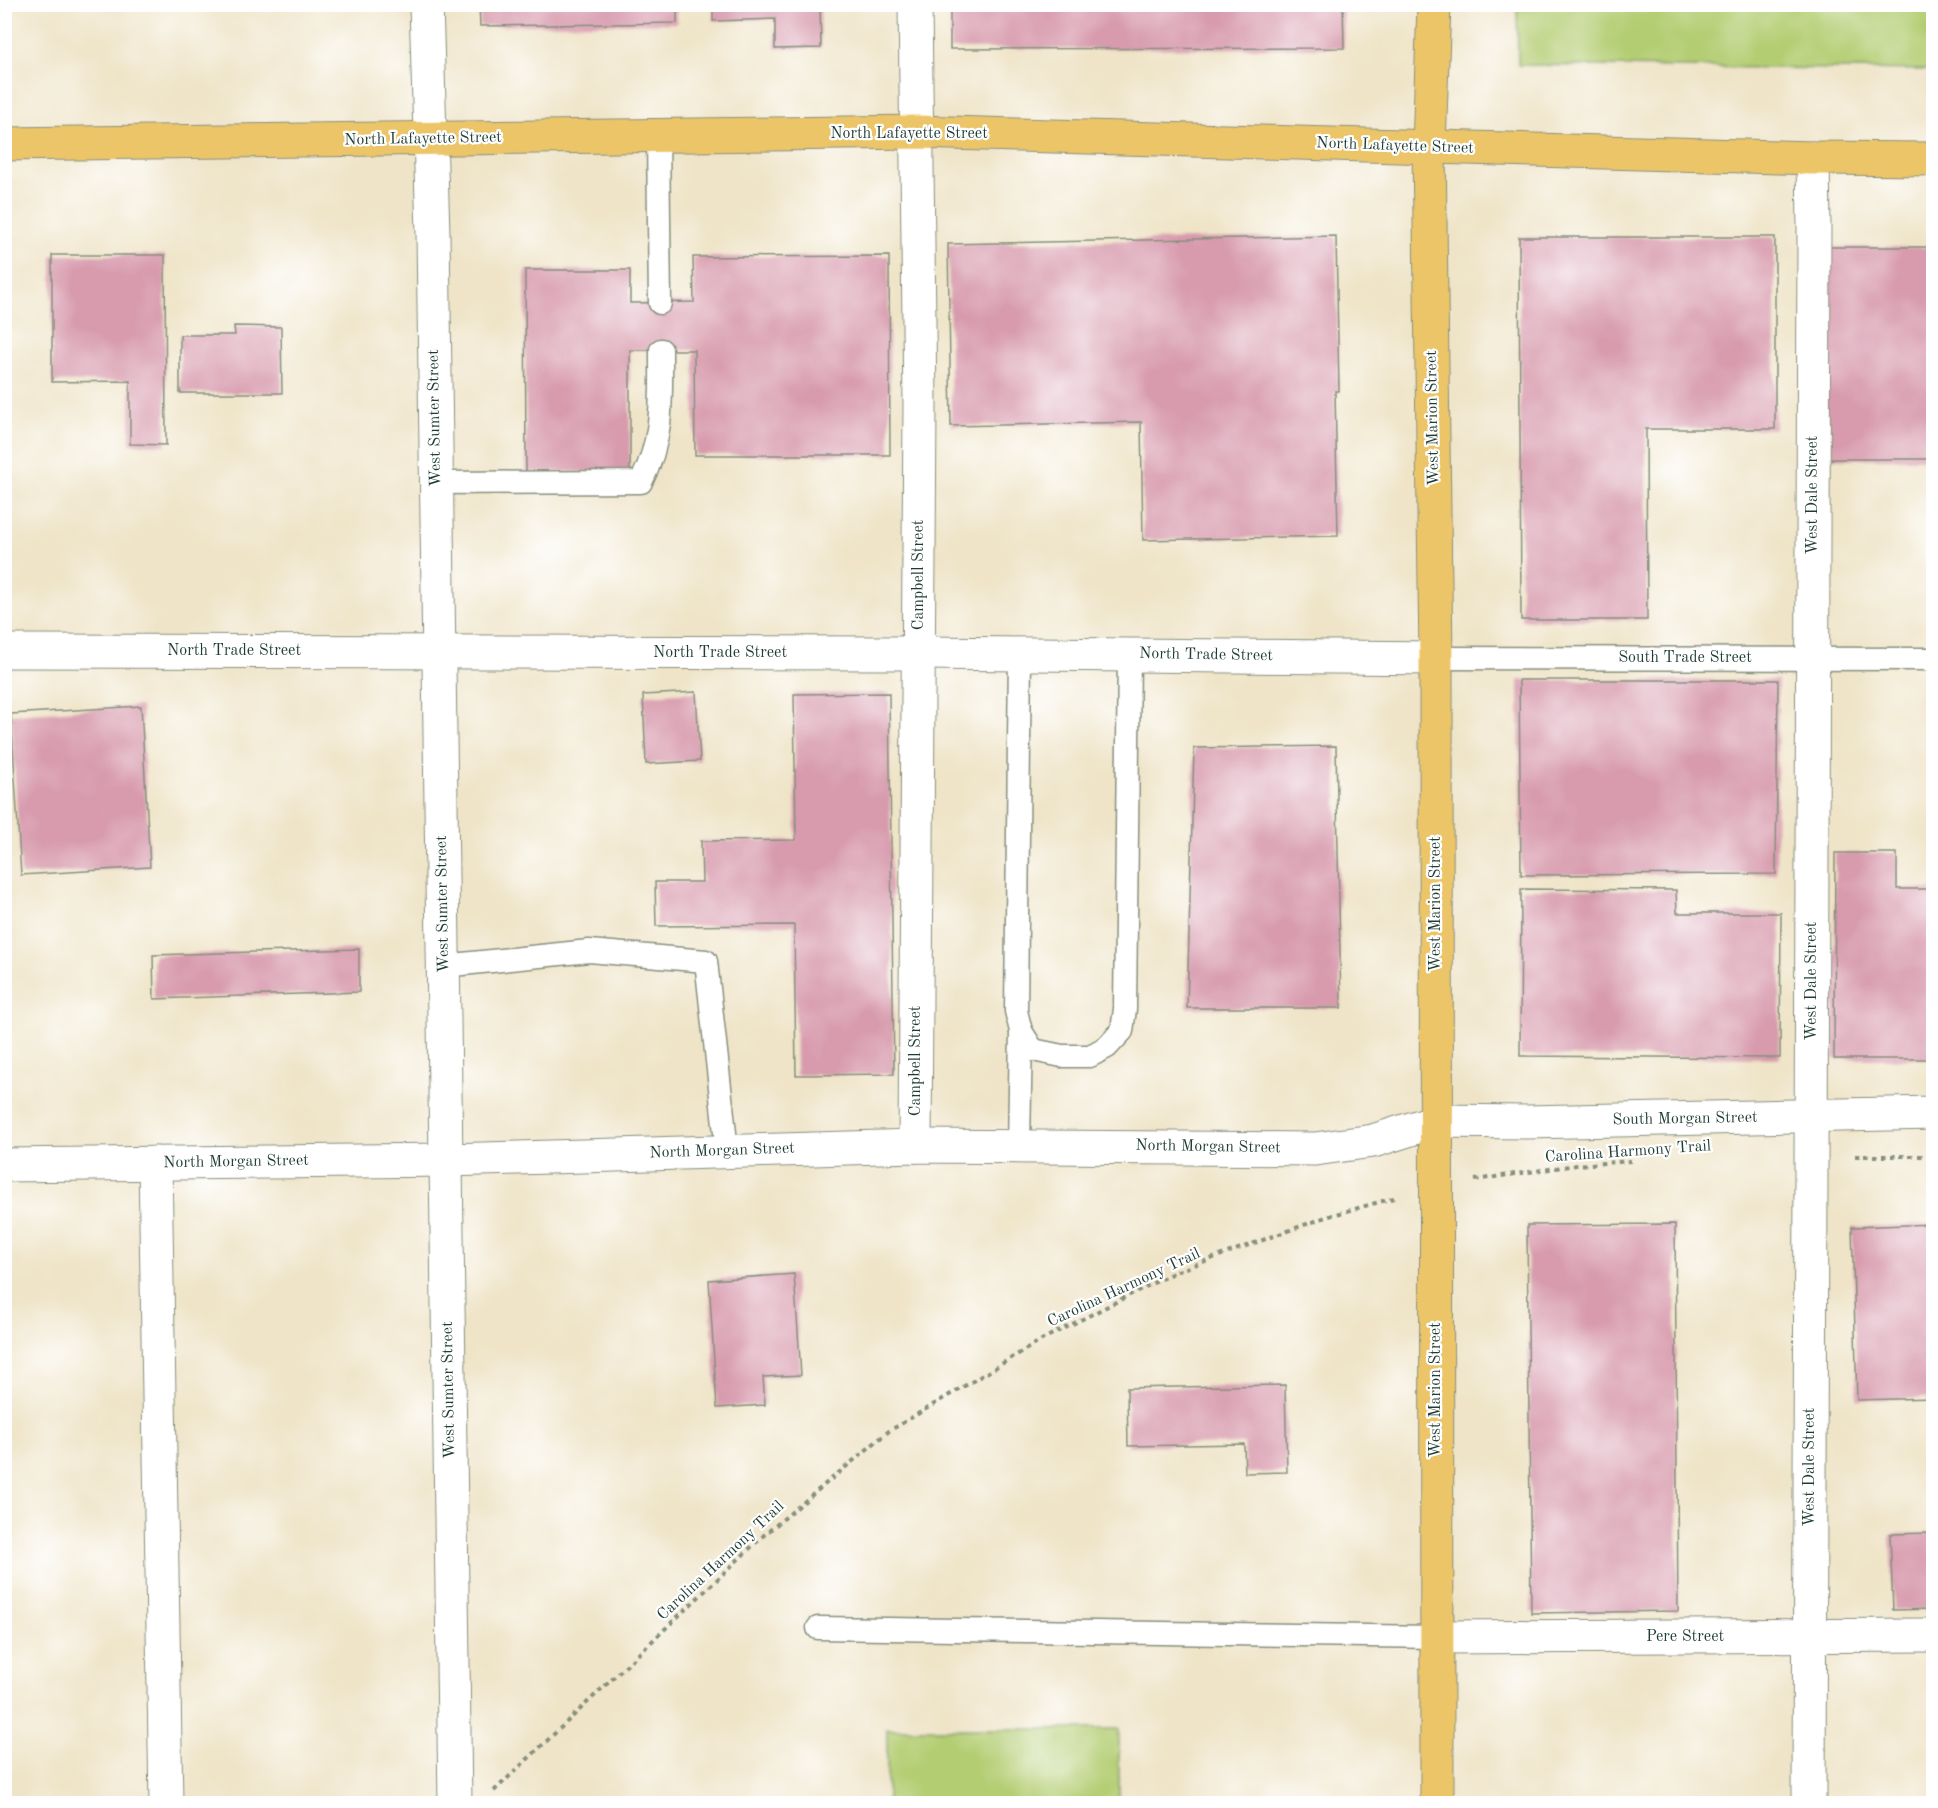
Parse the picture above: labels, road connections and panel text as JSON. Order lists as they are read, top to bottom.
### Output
{
  "streets": {
    "main road": ["North Lafayette Street", "West Marion Street"],
    "street": [
      "West Sumter Street",
      "West Dale Street",
      "Campbell Street",
      "North Trade Street",
      "South Morgan Street",
      "North Morgan Street",
      "Pere Street"
    ],
    "lane": ["South Trade Street"],
    "path": ["Carolina Harmony Trail"]
  },
  "crossings": [
    ["North Lafayette Street", "West Sumter Street"],
    ["North Lafayette Street", "West Marion Street"],
    ["North Lafayette Street", "West Dale Street"],
    ["North Lafayette Street", "Campbell Street"],
    ["West Sumter Street", "North Trade Street"],
    ["West Sumter Street", "North Morgan Street"],
    ["West Marion Street", "North Trade Street"],
    ["West Marion Street", "South Trade Street"],
    ["West Marion Street", "South Morgan Street"],
    ["West Marion Street", "North Morgan Street"],
    ["West Marion Street", "Carolina Harmony Trail"],
    ["West Marion Street", "Pere Street"],
    ["West Dale Street", "South Trade Street"],
    ["West Dale Street", "South Morgan Street"],
    ["West Dale Street", "Pere Street"],
    ["Campbell Street", "North Trade Street"],
    ["Campbell Street", "North Morgan Street"],
    ["North Trade Street", "South Trade Street"],
    ["South Morgan Street", "North Morgan Street"]
  ]
}
